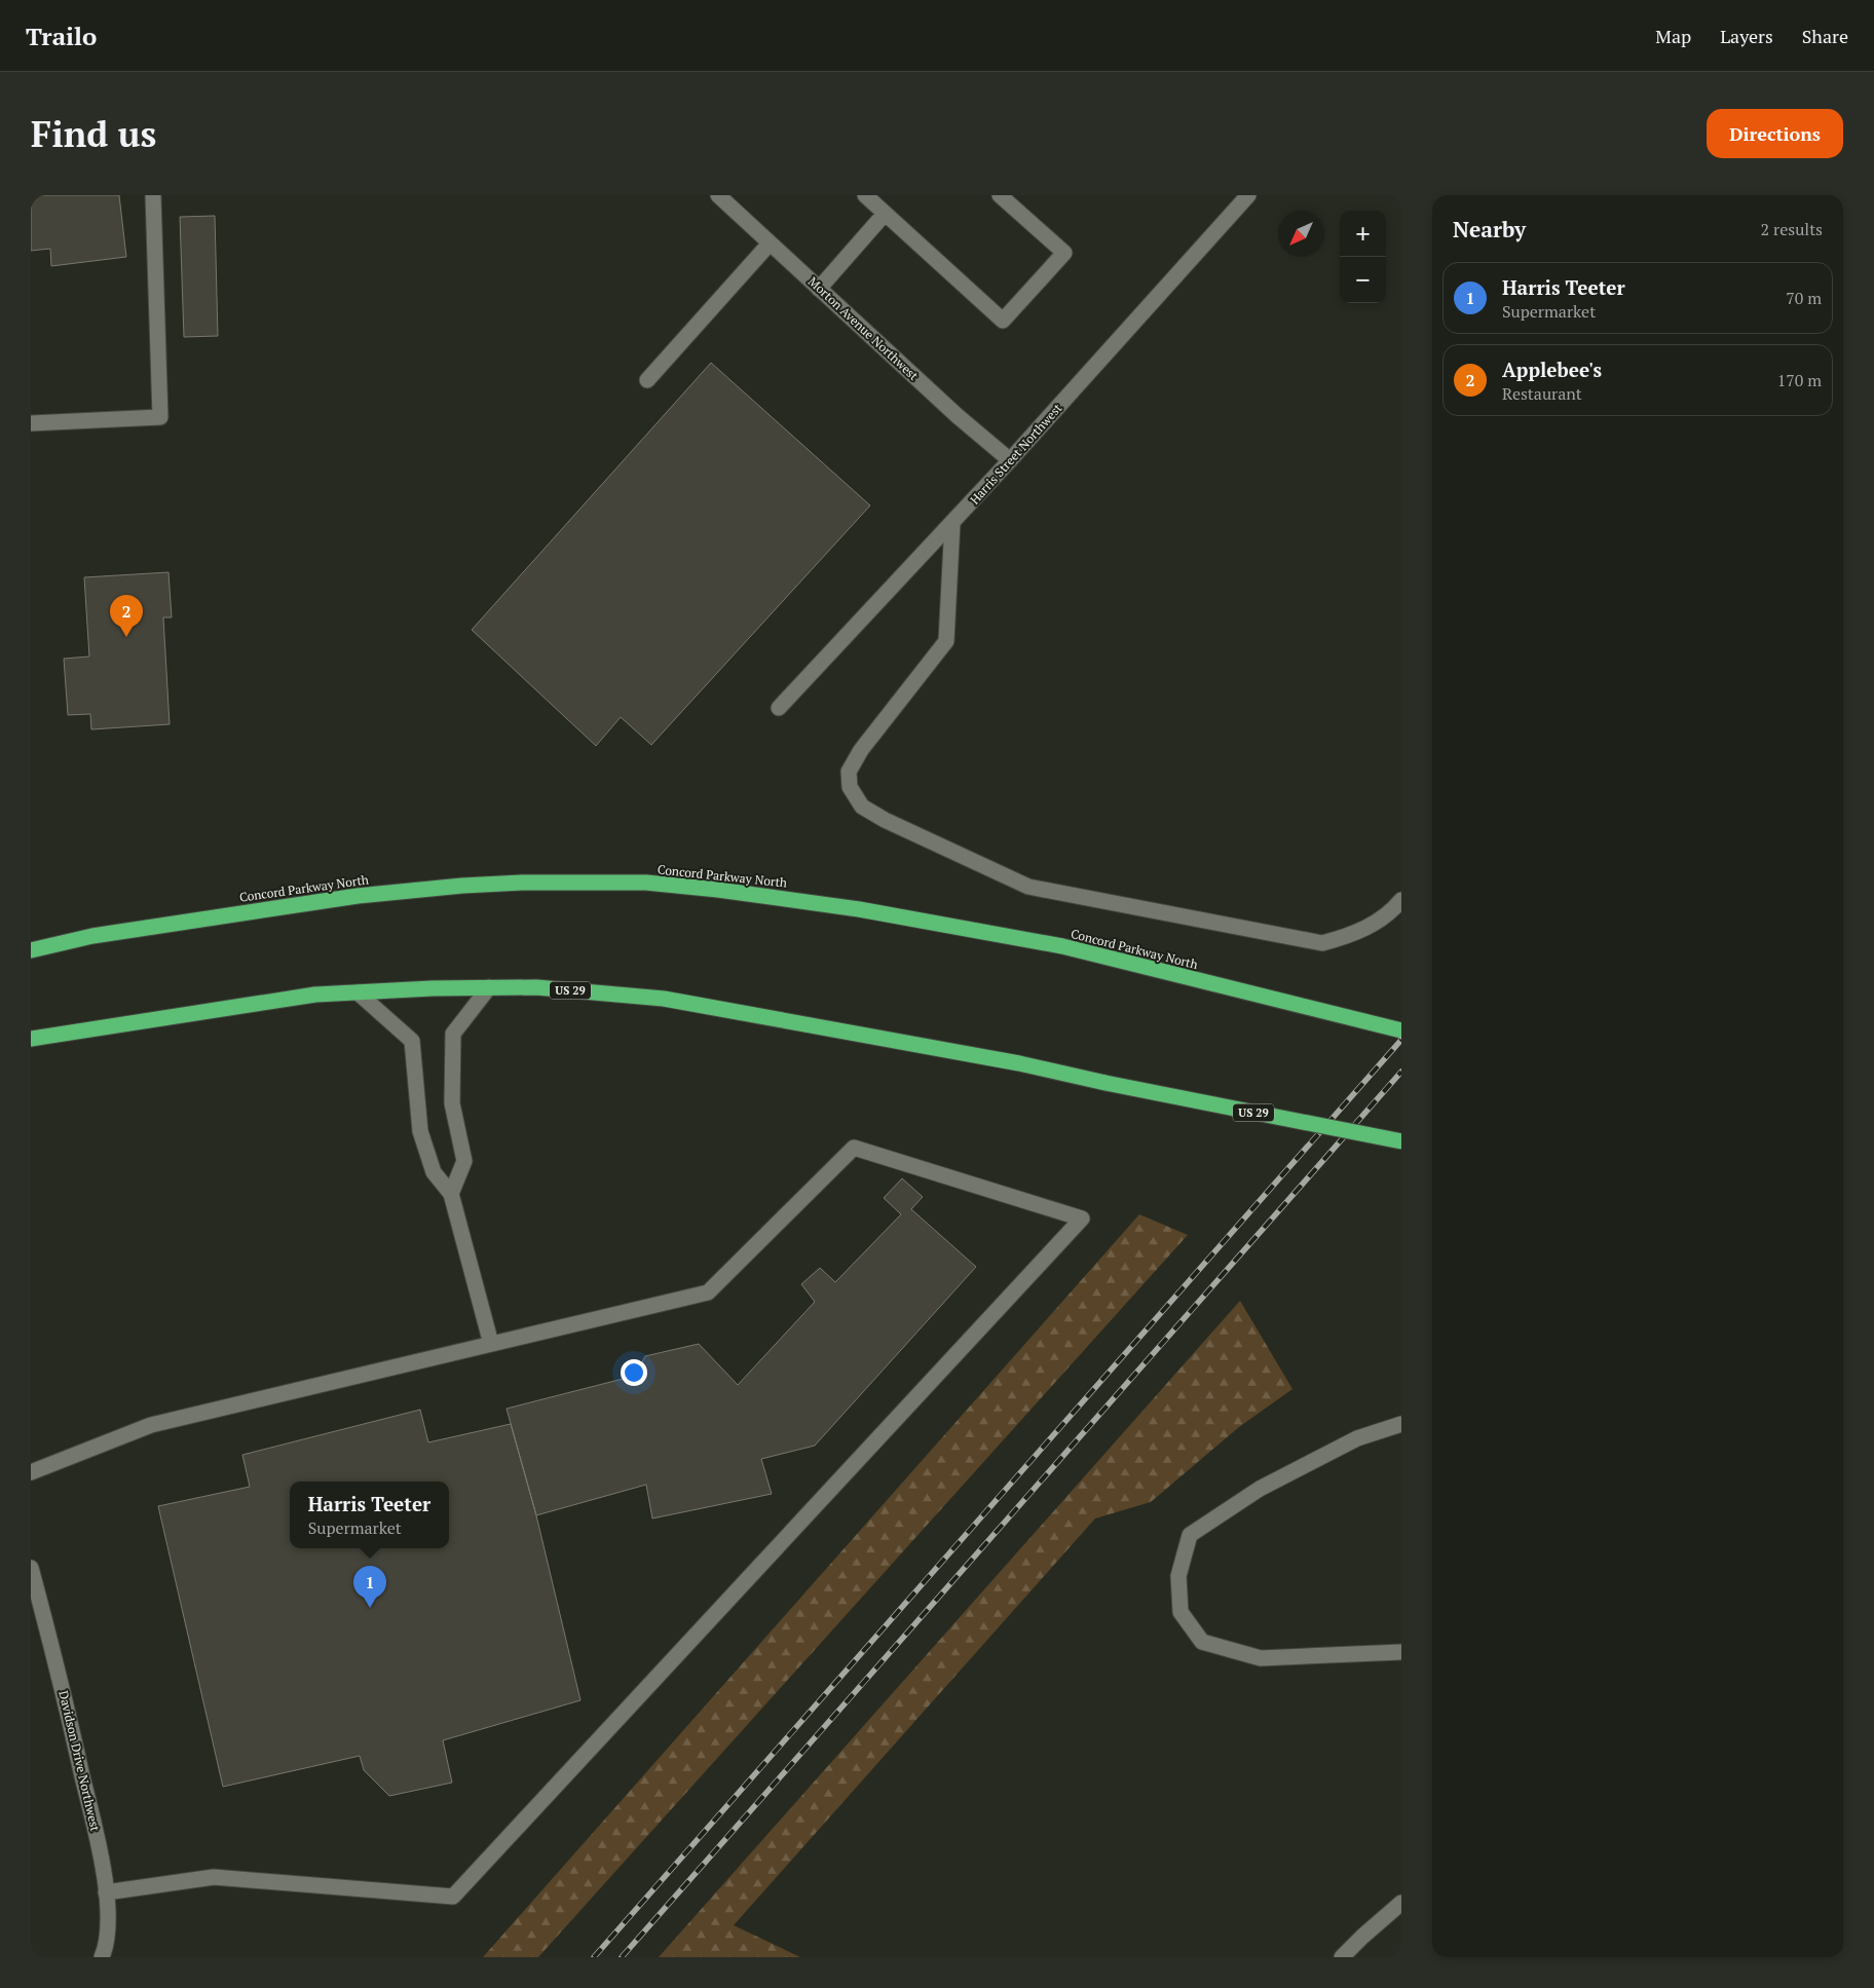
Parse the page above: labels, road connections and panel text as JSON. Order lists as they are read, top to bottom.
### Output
{
  "streets": {
    "highway": ["Concord Parkway North", "US 29"],
    "street": ["Morton Avenue Northwest", "Harris Street Northwest", "Davidson Drive Northwest"]
  },
  "crossings": [
    ["Morton Avenue Northwest", "Harris Street Northwest"]
  ],
  "north": "bottom left",
  "page": {
    "header": "Trailo",
    "nav": ["Map", "Layers", "Share"],
    "buttons": "Directions",
    "title": "Find us",
    "heading": ["Nearby", "2 results"],
    "map_buttons": ["+", "−"],
    "list": [
      {
        "mark": "1",
        "name": "Harris Teeter",
        "note": "Supermarket",
        "value": "70 m"
      },
      {
        "mark": "2",
        "name": "Applebee's",
        "note": "Restaurant",
        "value": "170 m"
      }
    ],
    "pins": ["2", "1"],
    "popup": ["Harris Teeter", "Supermarket"]
  }
}
